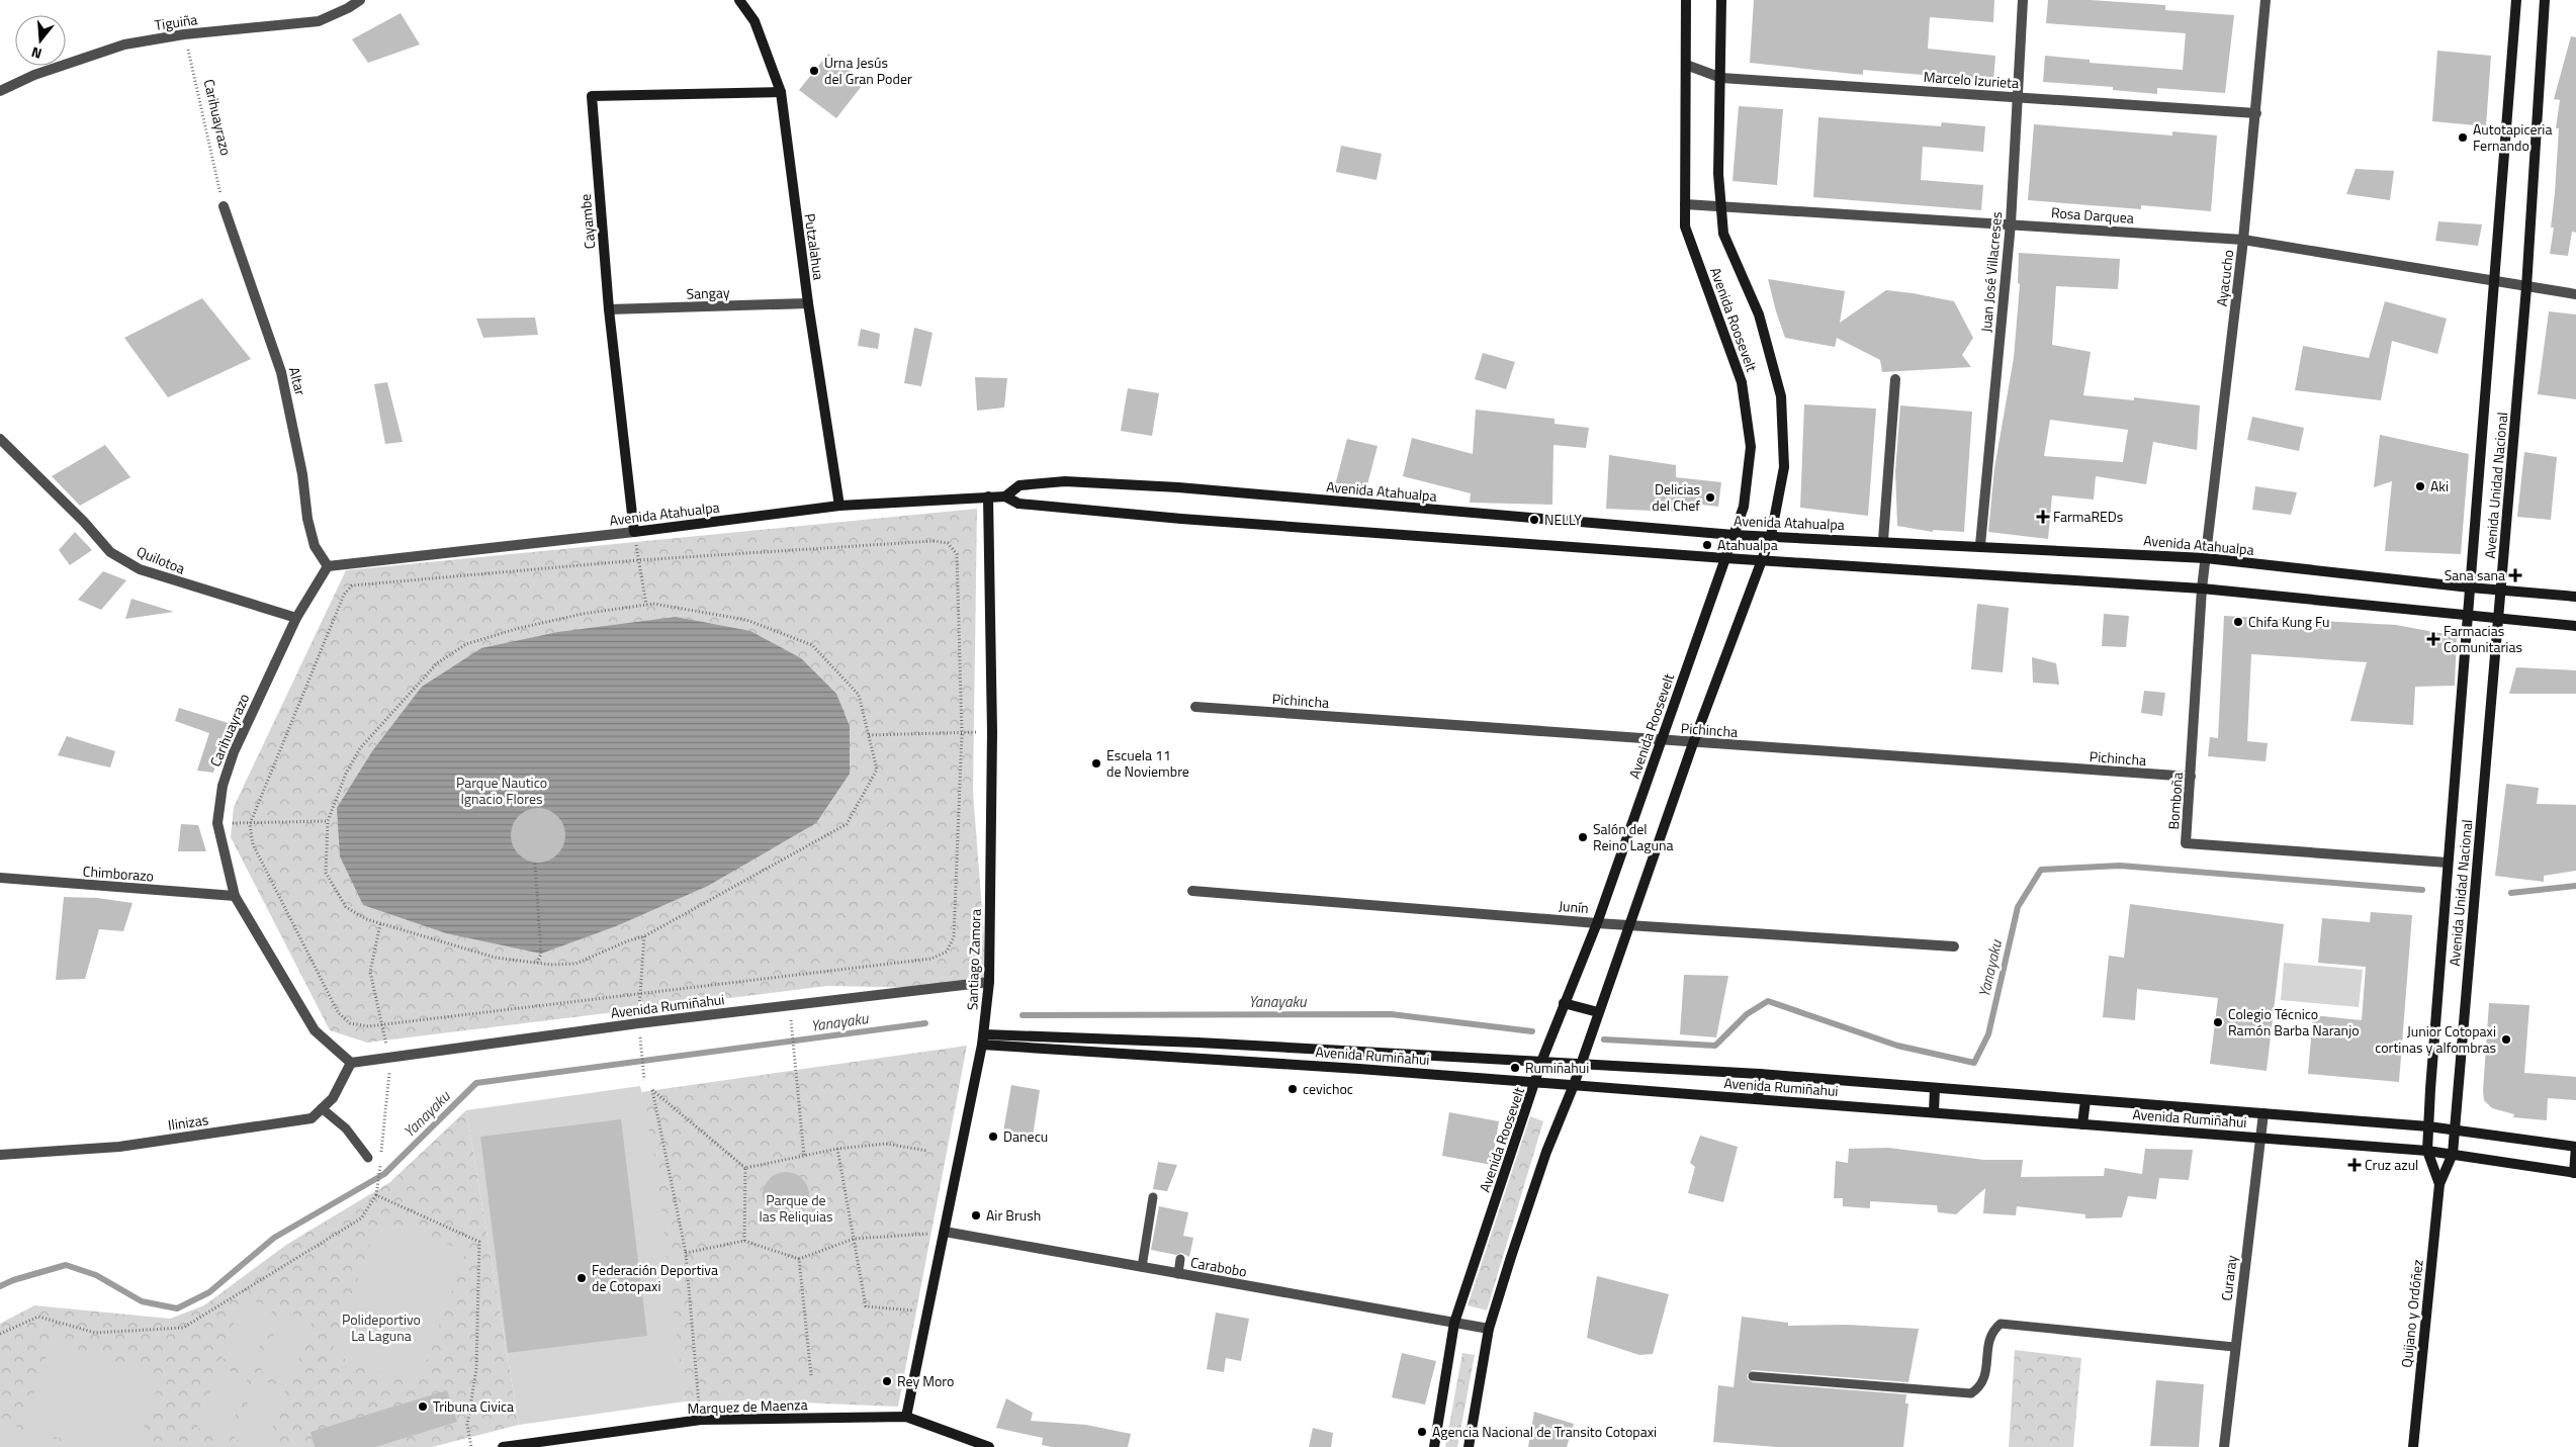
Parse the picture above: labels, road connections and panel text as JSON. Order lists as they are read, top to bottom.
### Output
{
  "streets": {
    "street": [
      "Tiguiña",
      "Marcelo Izurieta",
      "Carihuayrazo",
      "Rosa Darquea",
      "Cayambe",
      "Putzalahua",
      "Juan José Villacreses",
      "Ayacucho",
      "Sangay",
      "Avenida Roosevelt",
      "Altar",
      "Avenida Unidad Nacional",
      "Avenida Atahualpa",
      "Quilotoa",
      "Pichincha",
      "Bomboña",
      "Chimborazo",
      "Junín",
      "Santiago Zamora",
      "Avenida Rumiñahui",
      "Ilinizas",
      "Carabobo",
      "Curaray",
      "Quijano y Ordóñez",
      "Marquez de Maenza"
    ]
  },
  "crossings": [
    ["Tiguiña", "Carihuayrazo"],
    ["Marcelo Izurieta", "Juan José Villacreses"],
    ["Marcelo Izurieta", "Ayacucho"],
    ["Marcelo Izurieta", "Avenida Roosevelt"],
    ["Carihuayrazo", "Altar"],
    ["Carihuayrazo", "Avenida Atahualpa"],
    ["Carihuayrazo", "Quilotoa"],
    ["Carihuayrazo", "Chimborazo"],
    ["Carihuayrazo", "Avenida Rumiñahui"],
    ["Carihuayrazo", "Ilinizas"],
    ["Rosa Darquea", "Juan José Villacreses"],
    ["Rosa Darquea", "Ayacucho"],
    ["Rosa Darquea", "Avenida Roosevelt"],
    ["Rosa Darquea", "Avenida Unidad Nacional"],
    ["Cayambe", "Putzalahua"],
    ["Cayambe", "Sangay"],
    ["Cayambe", "Avenida Atahualpa"],
    ["Putzalahua", "Sangay"],
    ["Putzalahua", "Avenida Atahualpa"],
    ["Juan José Villacreses", "Avenida Atahualpa"],
    ["Ayacucho", "Avenida Atahualpa"],
    ["Ayacucho", "Bomboña"],
    ["Avenida Roosevelt", "Avenida Atahualpa"],
    ["Avenida Roosevelt", "Pichincha"],
    ["Avenida Roosevelt", "Junín"],
    ["Avenida Roosevelt", "Avenida Rumiñahui"],
    ["Avenida Roosevelt", "Carabobo"],
    ["Altar", "Avenida Atahualpa"],
    ["Avenida Unidad Nacional", "Avenida Atahualpa"],
    ["Avenida Unidad Nacional", "Bomboña"],
    ["Avenida Unidad Nacional", "Avenida Rumiñahui"],
    ["Avenida Unidad Nacional", "Quijano y Ordóñez"],
    ["Avenida Atahualpa", "Bomboña"],
    ["Avenida Atahualpa", "Santiago Zamora"],
    ["Pichincha", "Bomboña"],
    ["Santiago Zamora", "Avenida Rumiñahui"],
    ["Santiago Zamora", "Carabobo"],
    ["Santiago Zamora", "Marquez de Maenza"],
    ["Avenida Rumiñahui", "Ilinizas"],
    ["Avenida Rumiñahui", "Curaray"],
    ["Avenida Rumiñahui", "Quijano y Ordóñez"]
  ],
  "water": ["Yanayaku"],
  "parks": ["Parque Nautico Ignacio Flores", "Parque de las Reliquias", "Polideportivo La Laguna"],
  "places": {
    "other": [
      "Urna Jesús del Gran Poder",
      "Autotapiceria Fernando",
      "Aki",
      "Delicias del Chef",
      "NELLY",
      "Atahualpa",
      "Chifa Kung Fu",
      "Escuela 11 de Noviembre",
      "Salón del Reino Laguna",
      "Colegio Técnico Ramón Barba Naranjo",
      "Junior Cotopaxi cortinas y alfombras",
      "Rumiñahui",
      "cevichoc",
      "Danecu",
      "Air Brush",
      "Federación Deportiva de Cotopaxi",
      "Rey Moro",
      "Tribuna Civica",
      "Agencia Nacional de Transito Cotopaxi"
    ],
    "health": [
      "FarmaREDs",
      "Sana sana",
      "Farmacias Comunitarias",
      "Cruz azul"
    ]
  },
  "north": "bottom"
}
